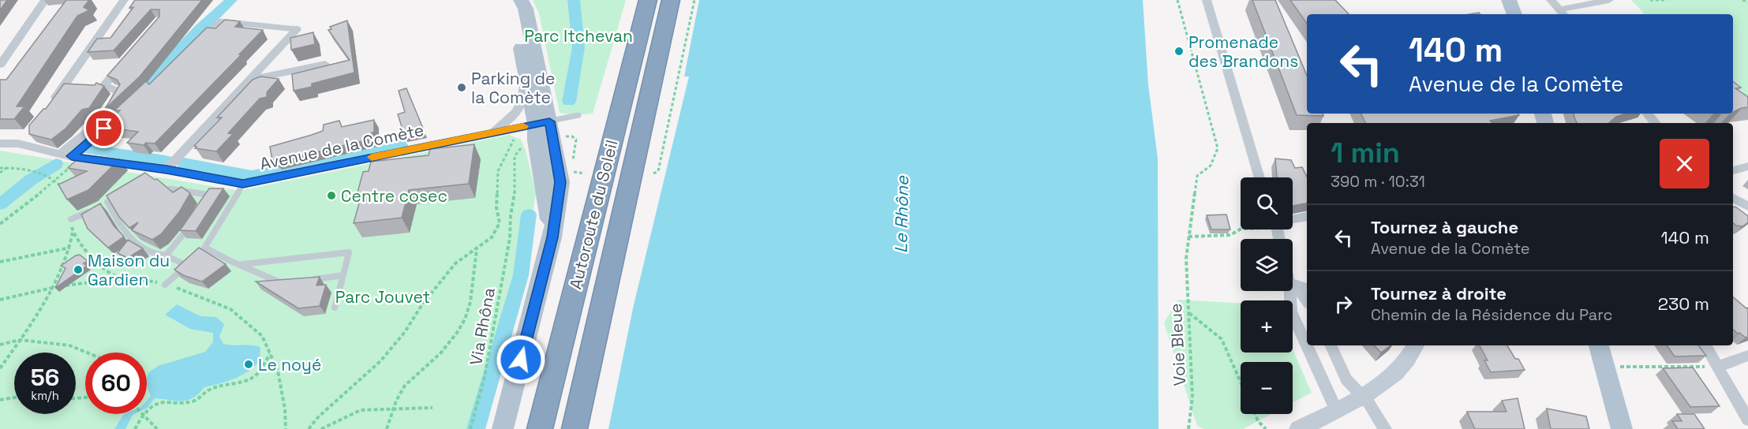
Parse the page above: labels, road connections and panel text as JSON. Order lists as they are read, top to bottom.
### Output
{
  "streets": {
    "highway": ["Autoroute du Soleil"],
    "street": ["Avenue de la Comète"],
    "path": ["Via Rhôna", "Voie Bleue"]
  },
  "water": ["Le Rhône"],
  "parks": ["Parc Itchevan", "Parc Jouvet"],
  "places": [
    "Promenade des Brandons",
    "Parking de la Comète",
    "Centre cosec",
    "Maison du Gardien",
    "Le noyé"
  ],
  "page": {
    "turn": ["140 m", "Avenue de la Comète"],
    "heading": ["1 min", "390 m · 10:31"],
    "map_buttons": ["+", "−"],
    "list": [
      {
        "name": "Tournez à gauche",
        "note": "Avenue de la Comète",
        "value": "140 m"
      },
      {
        "name": "Tournez à droite",
        "note": "Chemin de la Résidence du Parc",
        "value": "230 m"
      }
    ],
    "speed": "56 km/h",
    "limit": "60"
  }
}
